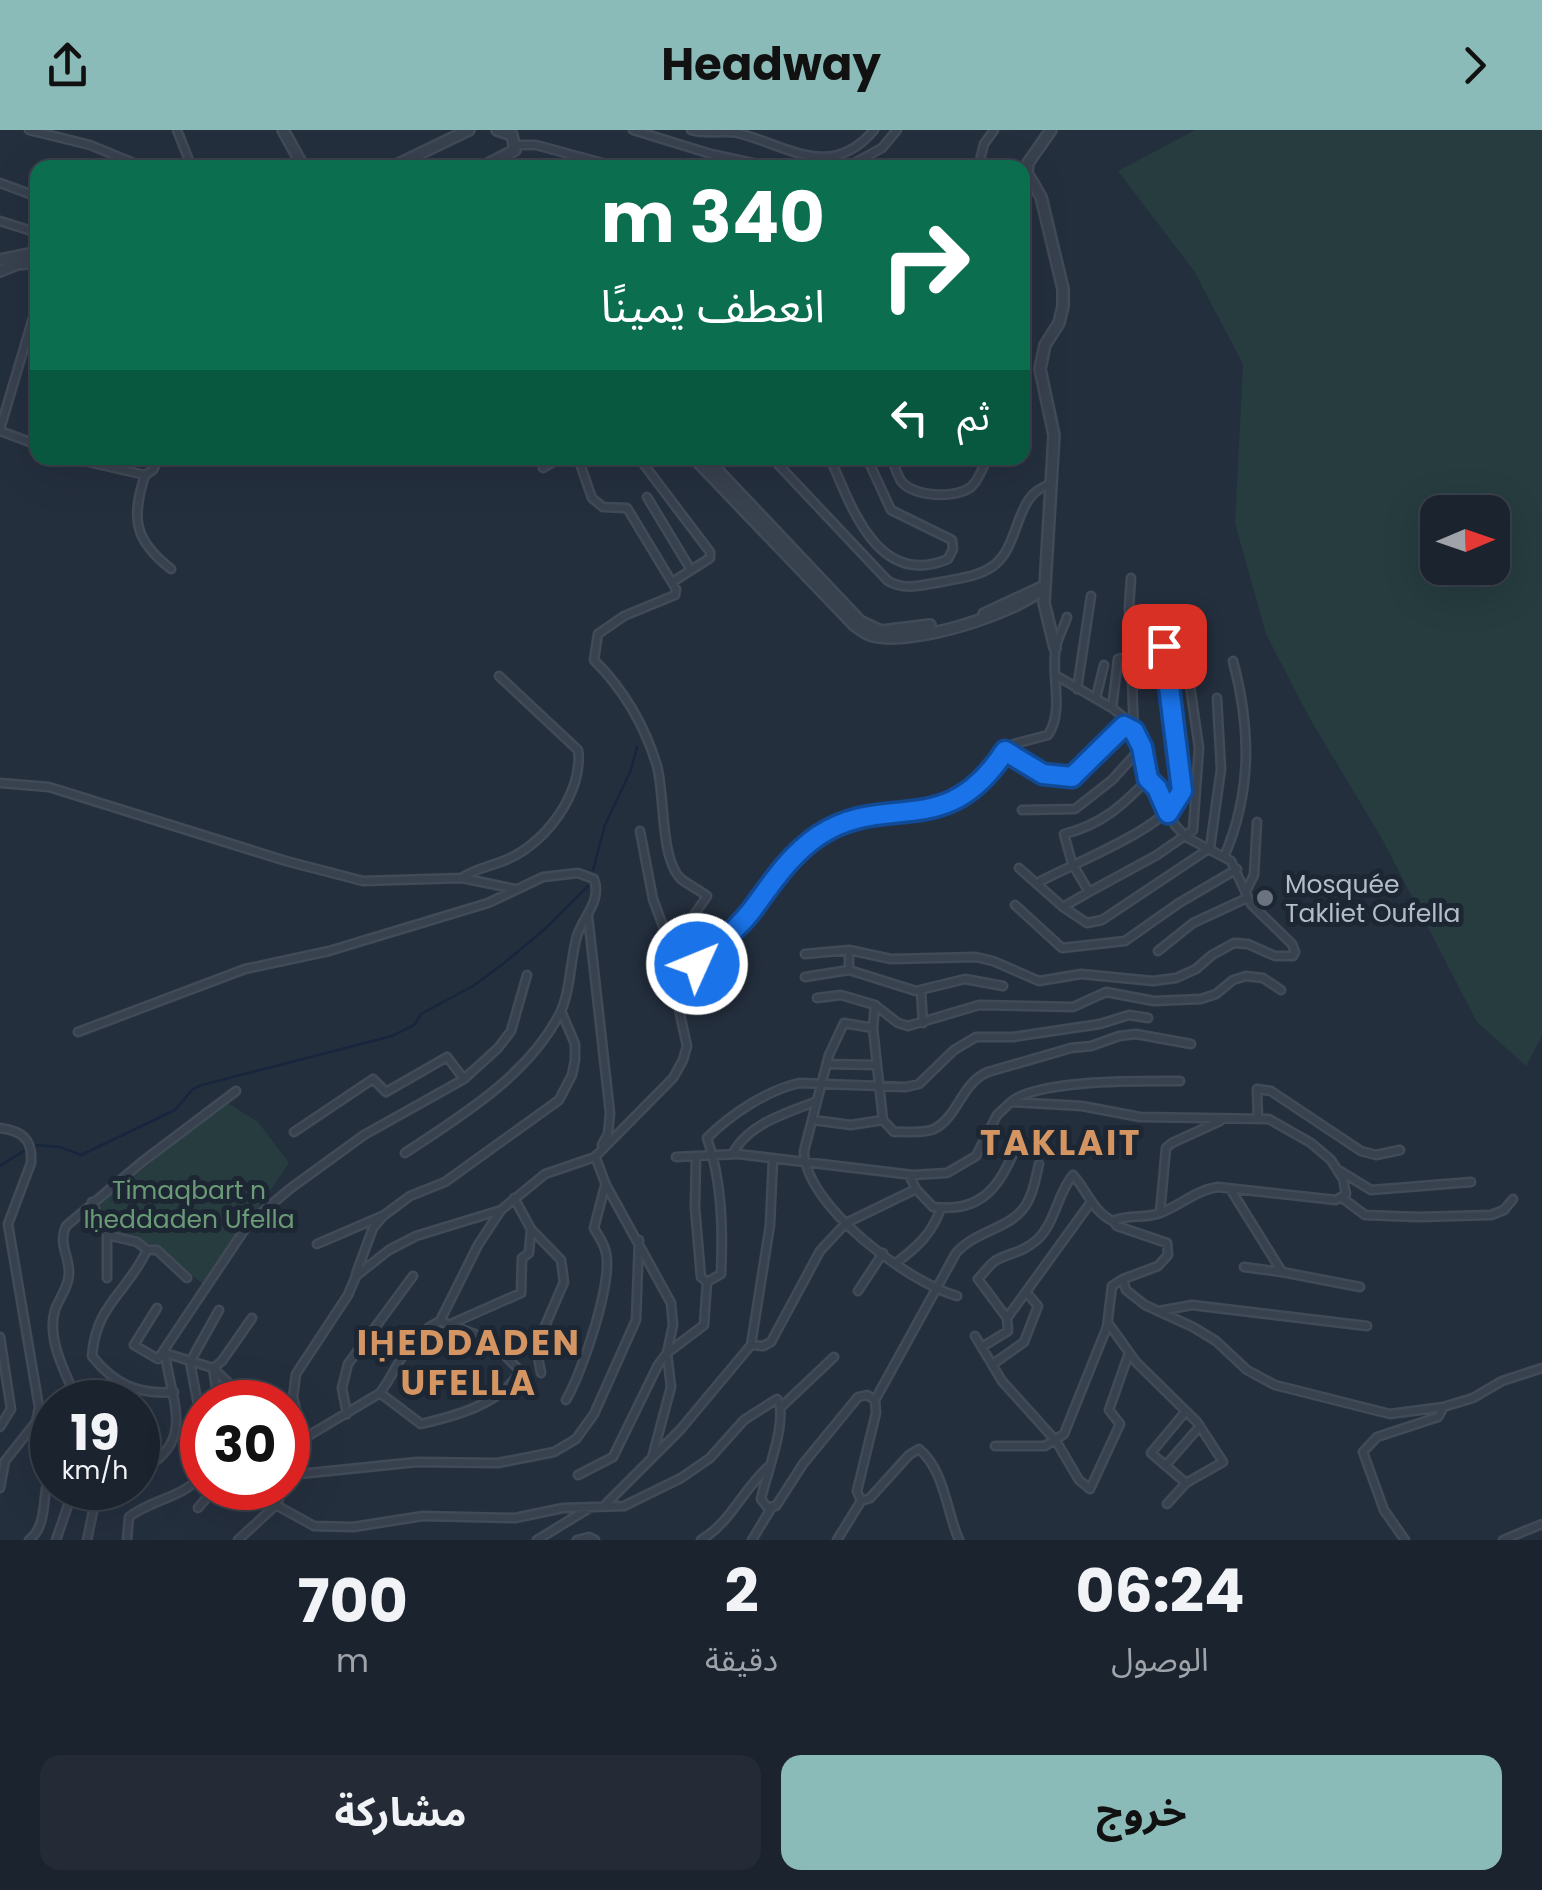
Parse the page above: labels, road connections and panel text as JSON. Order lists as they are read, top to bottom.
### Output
{
  "districts": ["TAKLAIT", "IḤEDDADEN UFELLA"],
  "parks": ["Timaqbart n Iḥeddaden Ufella"],
  "places": ["Mosquée Takliet Oufella"],
  "north": "right",
  "page": {
    "header": "Headway",
    "turn": ["340 m", "انعطف يمينًا"],
    "then": "ثم",
    "speed": "19 km/h",
    "limit": "30",
    "eta": [
      "06:24",
      "الوصول",
      "2",
      "دقيقة",
      "700",
      "m"
    ],
    "buttons": ["خروج", "مشاركة"]
  }
}
